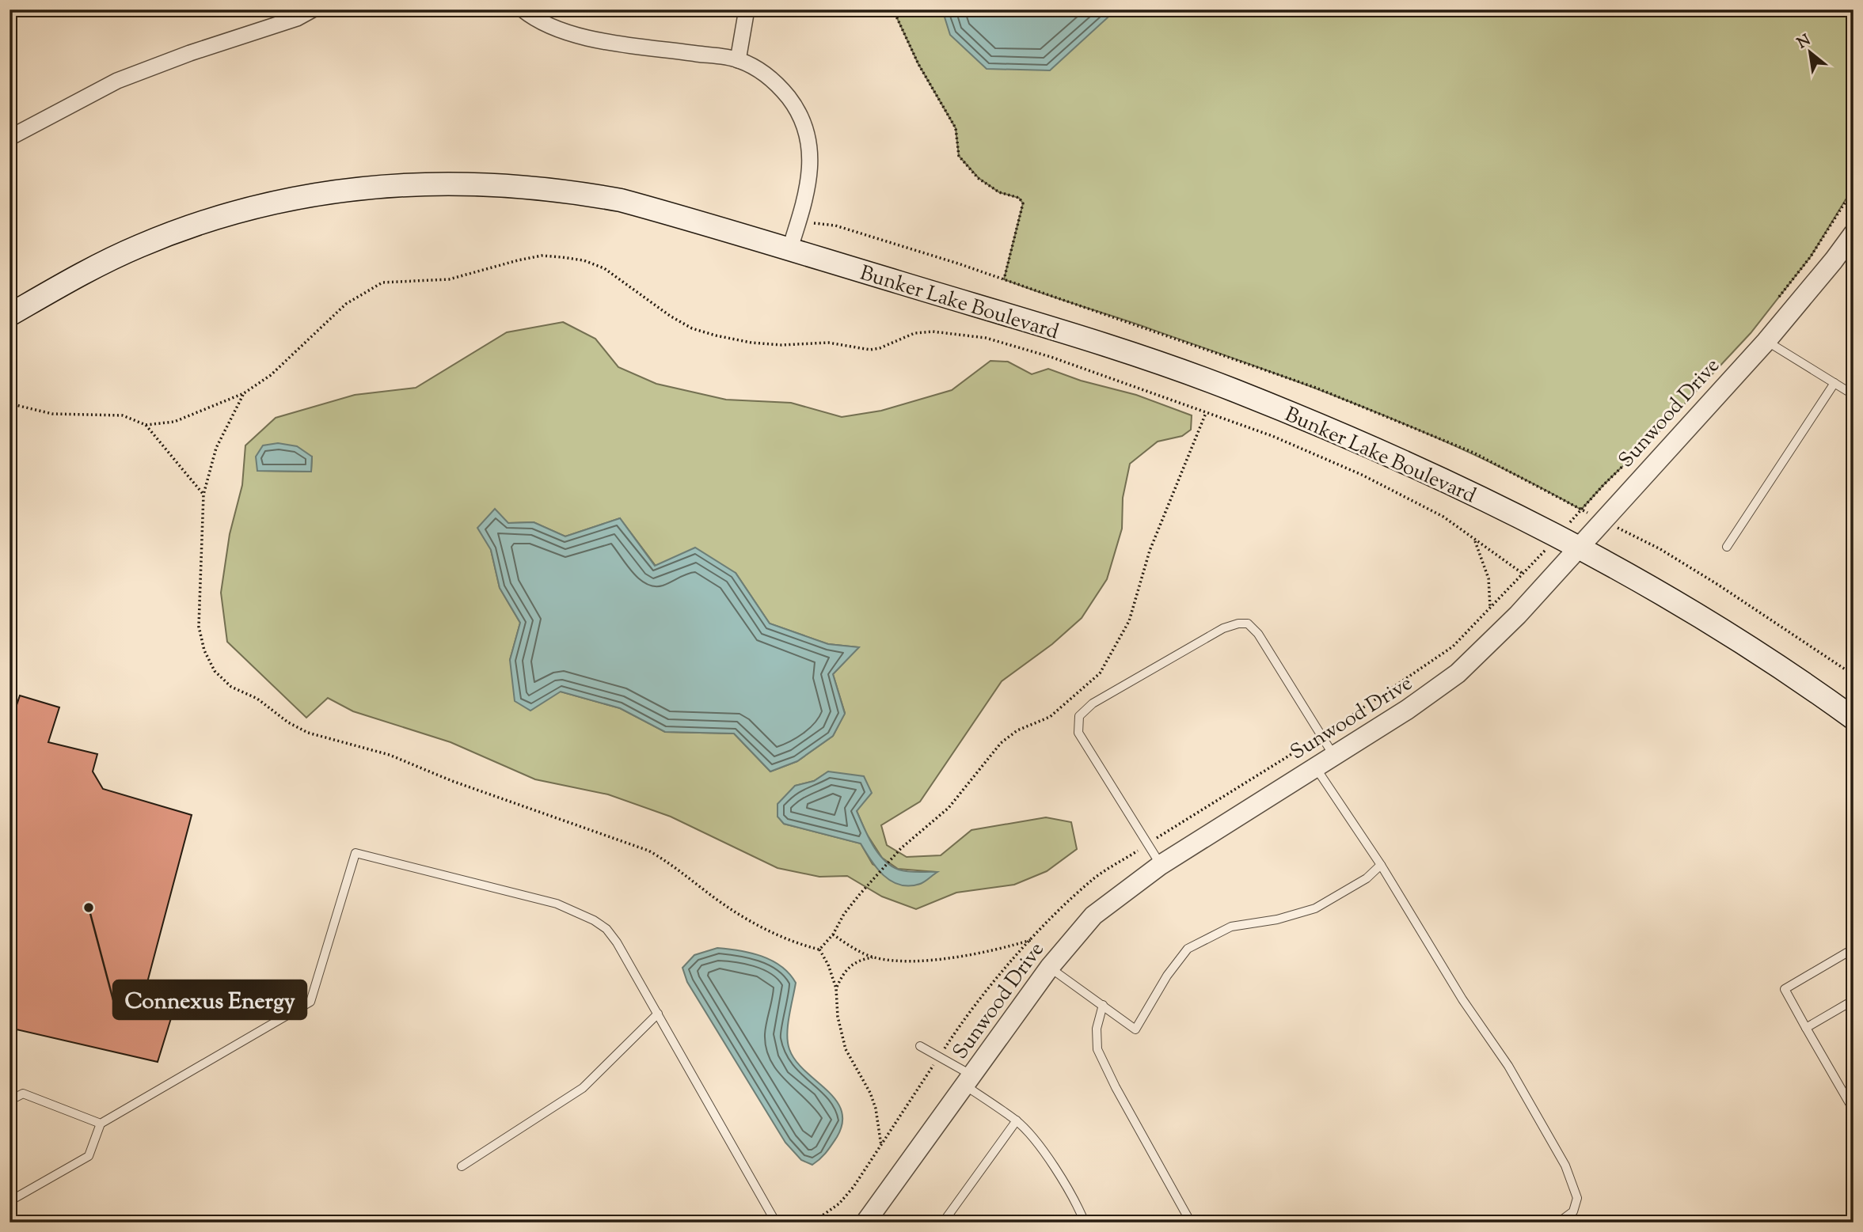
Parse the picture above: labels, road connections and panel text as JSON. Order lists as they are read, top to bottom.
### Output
{
  "streets": {
    "main road": ["Bunker Lake Boulevard"],
    "street": ["Sunwood Drive"]
  },
  "crossings": [
    ["Bunker Lake Boulevard", "Sunwood Drive"]
  ],
  "places": ["Connexus Energy"],
  "north": "top left"
}
